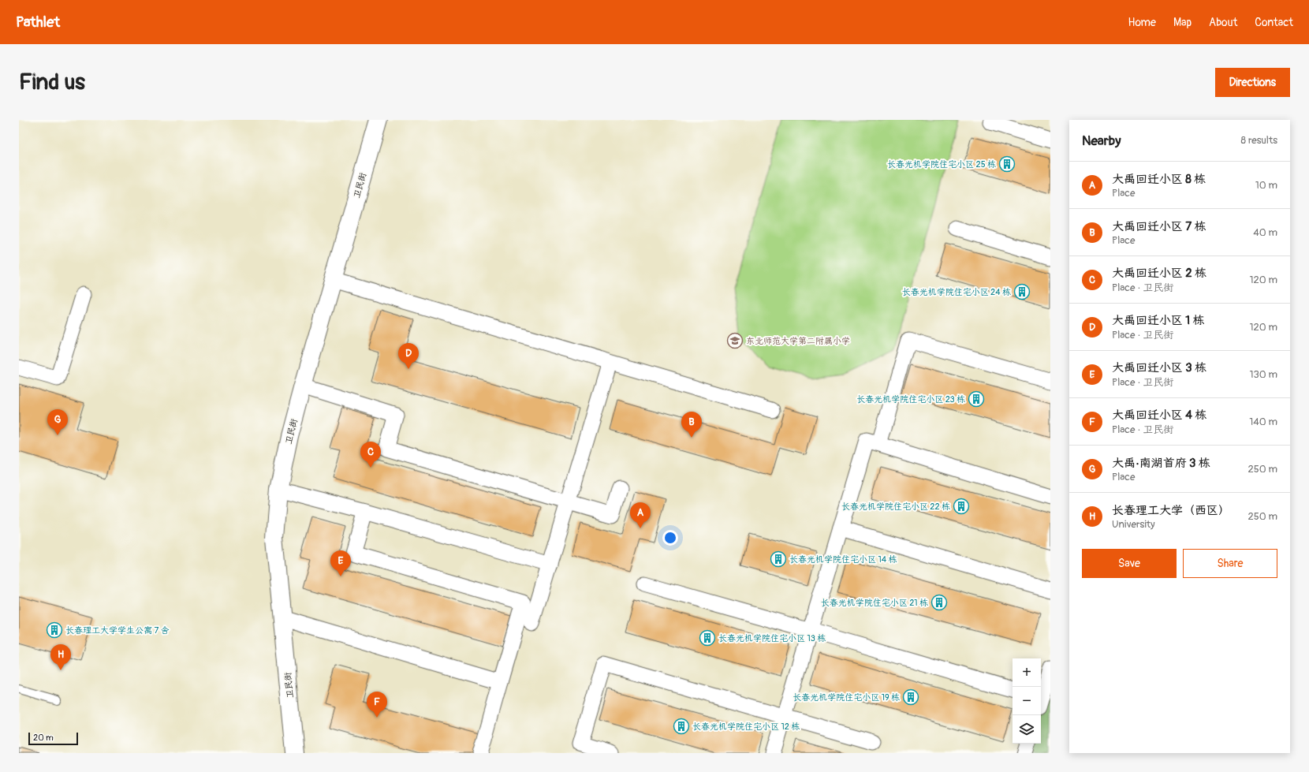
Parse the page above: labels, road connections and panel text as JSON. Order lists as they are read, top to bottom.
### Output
{
  "streets": {
    "street": ["卫民街"]
  },
  "places": {
    "building": [
      "长春光机学院住宅小区 25 栋",
      "长春光机学院住宅小区 24 栋",
      "长春光机学院住宅小区 23 栋",
      "长春光机学院住宅小区 22 栋",
      "长春光机学院住宅小区 14 栋",
      "长春光机学院住宅小区 21 栋",
      "长春理工大学学生公寓 7 舍",
      "长春光机学院住宅小区 13 栋",
      "长春光机学院住宅小区 19 栋",
      "长春光机学院住宅小区 12 栋"
    ],
    "school or university": ["东北师范大学第二附属小学"]
  },
  "scale_bar": "20 m",
  "page": {
    "header": "Pathlet",
    "nav": [
      "Home",
      "Map",
      "About",
      "Contact"
    ],
    "buttons": [
      "Directions",
      ["Save", "Share"]
    ],
    "title": "Find us",
    "heading": ["Nearby", "8 results"],
    "list": [
      {
        "mark": "A",
        "name": "大禹回迁小区 8 栋",
        "note": "Place",
        "value": "10 m"
      },
      {
        "mark": "B",
        "name": "大禹回迁小区 7 栋",
        "note": "Place",
        "value": "40 m"
      },
      {
        "mark": "C",
        "name": "大禹回迁小区 2 栋",
        "note": "Place · 卫民街",
        "value": "120 m"
      },
      {
        "mark": "D",
        "name": "大禹回迁小区 1 栋",
        "note": "Place · 卫民街",
        "value": "120 m"
      },
      {
        "mark": "E",
        "name": "大禹回迁小区 3 栋",
        "note": "Place · 卫民街",
        "value": "130 m"
      },
      {
        "mark": "F",
        "name": "大禹回迁小区 4 栋",
        "note": "Place · 卫民街",
        "value": "140 m"
      },
      {
        "mark": "G",
        "name": "大禹·南湖首府 3 栋",
        "note": "Place",
        "value": "250 m"
      },
      {
        "mark": "H",
        "name": "长春理工大学（西区）",
        "note": "University",
        "value": "250 m"
      }
    ],
    "pins": [
      "D",
      "G",
      "B",
      "C",
      "A",
      "E",
      "H",
      "F"
    ],
    "map_buttons": ["+", "−"],
    "scale": "20 m"
  }
}
